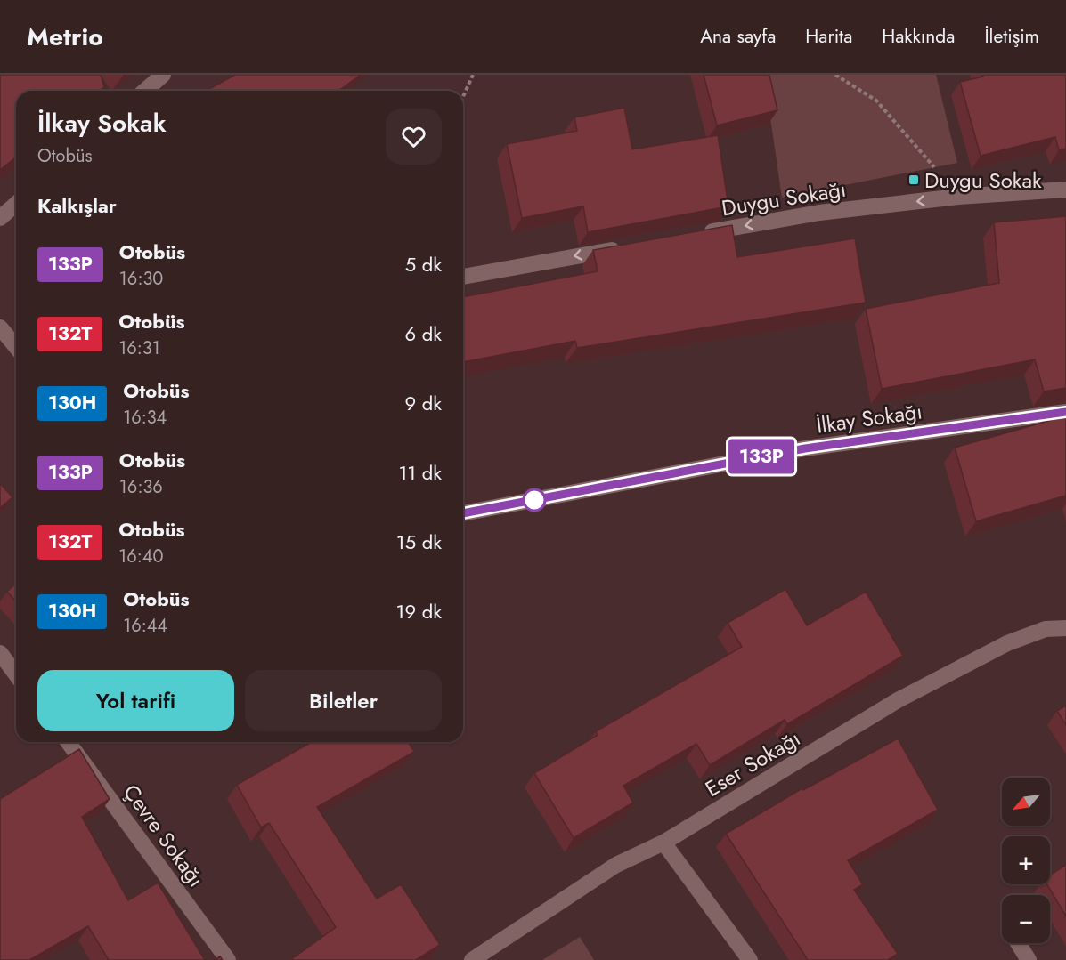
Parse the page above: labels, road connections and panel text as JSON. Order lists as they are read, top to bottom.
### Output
{
  "streets": {
    "street": [
      "Duygu Sokağı",
      "İlkay Sokağı",
      "Eser Sokağı",
      "Çevre Sokağı"
    ]
  },
  "one_way": ["Duygu Sokağı"],
  "places": {
    "transit": ["Duygu Sokak"]
  },
  "lines": ["bus line 133P"],
  "north": "bottom left",
  "page": {
    "header": "Metrio",
    "nav": [
      "Ana sayfa",
      "Harita",
      "Hakkında",
      "İletişim"
    ],
    "on_map": "133P",
    "heading": [
      ["İlkay Sokak", "Otobüs"],
      "Kalkışlar"
    ],
    "list": [
      {
        "mark": "133P",
        "name": "Otobüs",
        "note": "16:30",
        "value": "5 dk"
      },
      {
        "mark": "132T",
        "name": "Otobüs",
        "note": "16:31",
        "value": "6 dk"
      },
      {
        "mark": "130H",
        "name": "Otobüs",
        "note": "16:34",
        "value": "9 dk"
      },
      {
        "mark": "133P",
        "name": "Otobüs",
        "note": "16:36",
        "value": "11 dk"
      },
      {
        "mark": "132T",
        "name": "Otobüs",
        "note": "16:40",
        "value": "15 dk"
      },
      {
        "mark": "130H",
        "name": "Otobüs",
        "note": "16:44",
        "value": "19 dk"
      }
    ],
    "buttons": ["Yol tarifi", "Biletler"],
    "map_buttons": ["+", "−"]
  }
}
